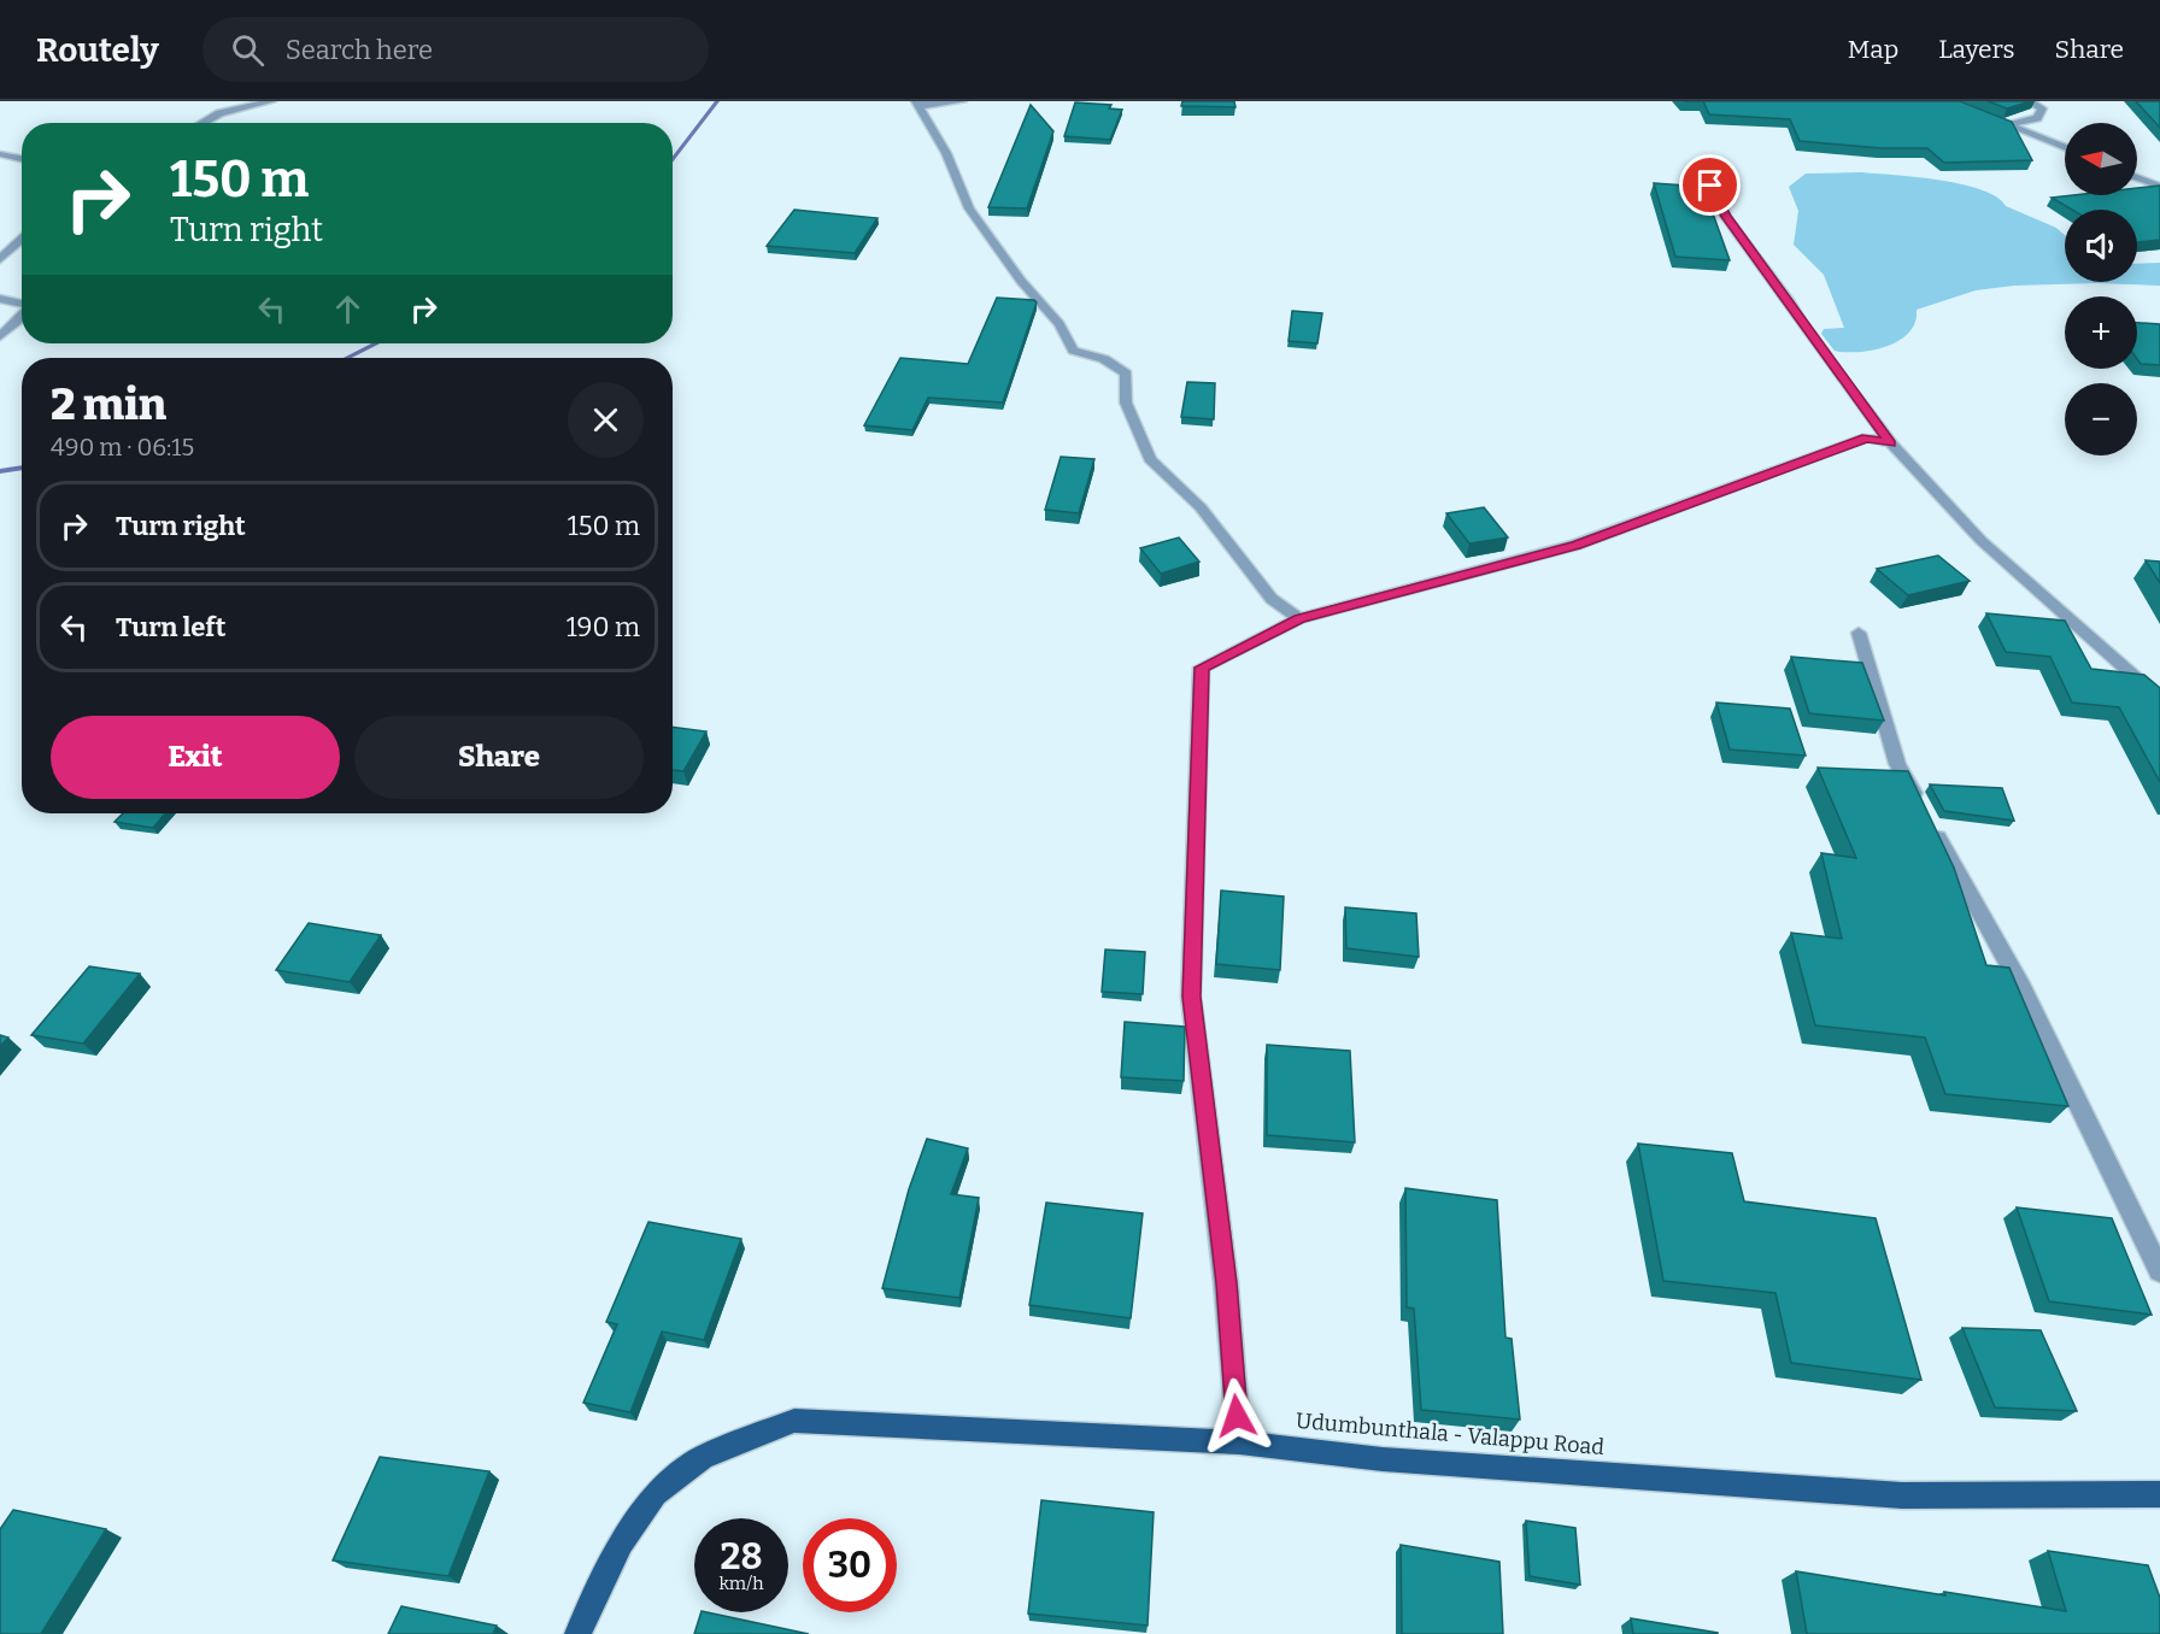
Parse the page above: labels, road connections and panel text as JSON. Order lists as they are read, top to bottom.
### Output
{
  "streets": {
    "main road": ["Udumbunthala - Valappu Road"]
  },
  "north": "left",
  "page": {
    "header": "Routely",
    "search": "Search here",
    "nav": ["Map", "Layers", "Share"],
    "map_buttons": ["+", "−"],
    "turn": ["150 m", "Turn right"],
    "heading": ["2 min", "490 m · 06:15"],
    "list": [
      {
        "name": "Turn right",
        "value": "150 m"
      },
      {
        "name": "Turn left",
        "value": "190 m"
      }
    ],
    "buttons": ["Exit", "Share"],
    "speed": "28 km/h",
    "limit": "30"
  }
}
